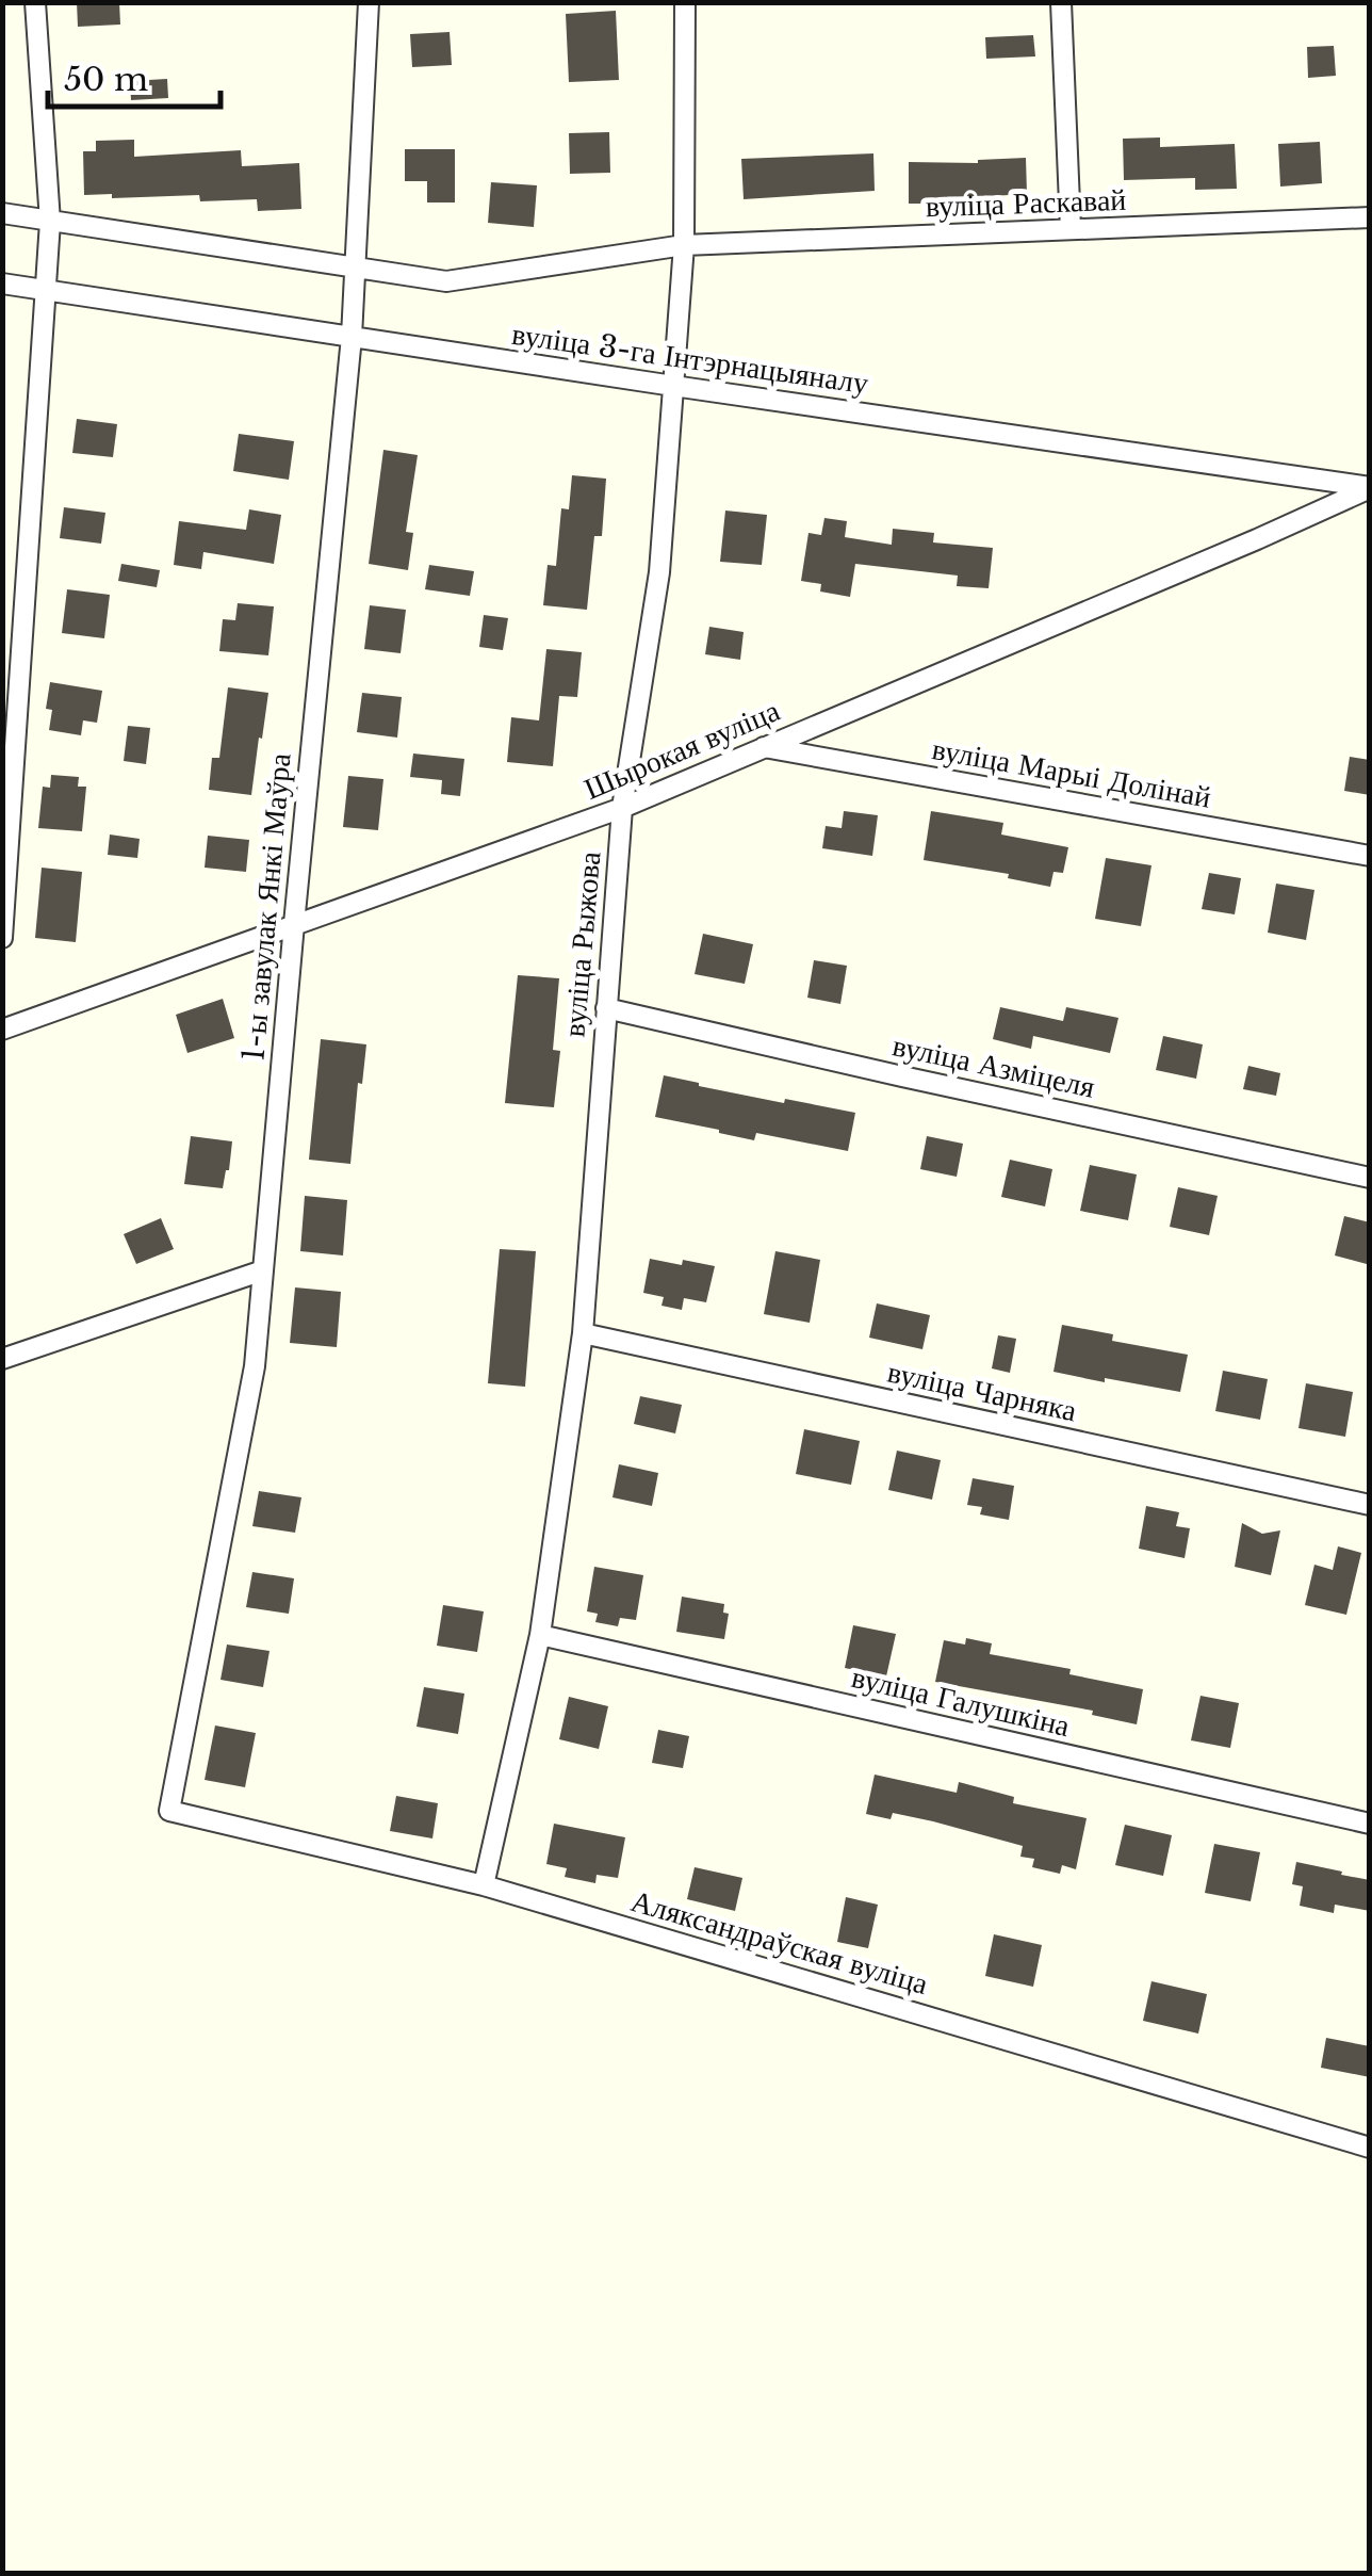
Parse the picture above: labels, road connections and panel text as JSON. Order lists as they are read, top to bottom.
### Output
{
  "streets": {
    "street": [
      "вуліца Раскавай",
      "вуліца 3-га Інтэрнацыяналу",
      "Шырокая вуліца",
      "вуліца Марыі Долінай",
      "1-ы завулак Янкі Маўра",
      "вуліца Рыжова",
      "вуліца Азміцеля",
      "вуліца Чарняка",
      "вуліца Галушкіна",
      "Аляксандраўская вуліца"
    ]
  },
  "crossings": [
    ["вуліца Раскавай", "1-ы завулак Янкі Маўра"],
    ["вуліца Раскавай", "вуліца Рыжова"],
    ["вуліца 3-га Інтэрнацыяналу", "Шырокая вуліца"],
    ["вуліца 3-га Інтэрнацыяналу", "1-ы завулак Янкі Маўра"],
    ["вуліца 3-га Інтэрнацыяналу", "вуліца Рыжова"],
    ["Шырокая вуліца", "вуліца Марыі Долінай"],
    ["Шырокая вуліца", "1-ы завулак Янкі Маўра"],
    ["Шырокая вуліца", "вуліца Рыжова"],
    ["1-ы завулак Янкі Маўра", "Аляксандраўская вуліца"],
    ["вуліца Рыжова", "вуліца Азміцеля"],
    ["вуліца Рыжова", "вуліца Чарняка"],
    ["вуліца Рыжова", "вуліца Галушкіна"],
    ["вуліца Рыжова", "Аляксандраўская вуліца"]
  ],
  "scale_bar": "50 m"
}
